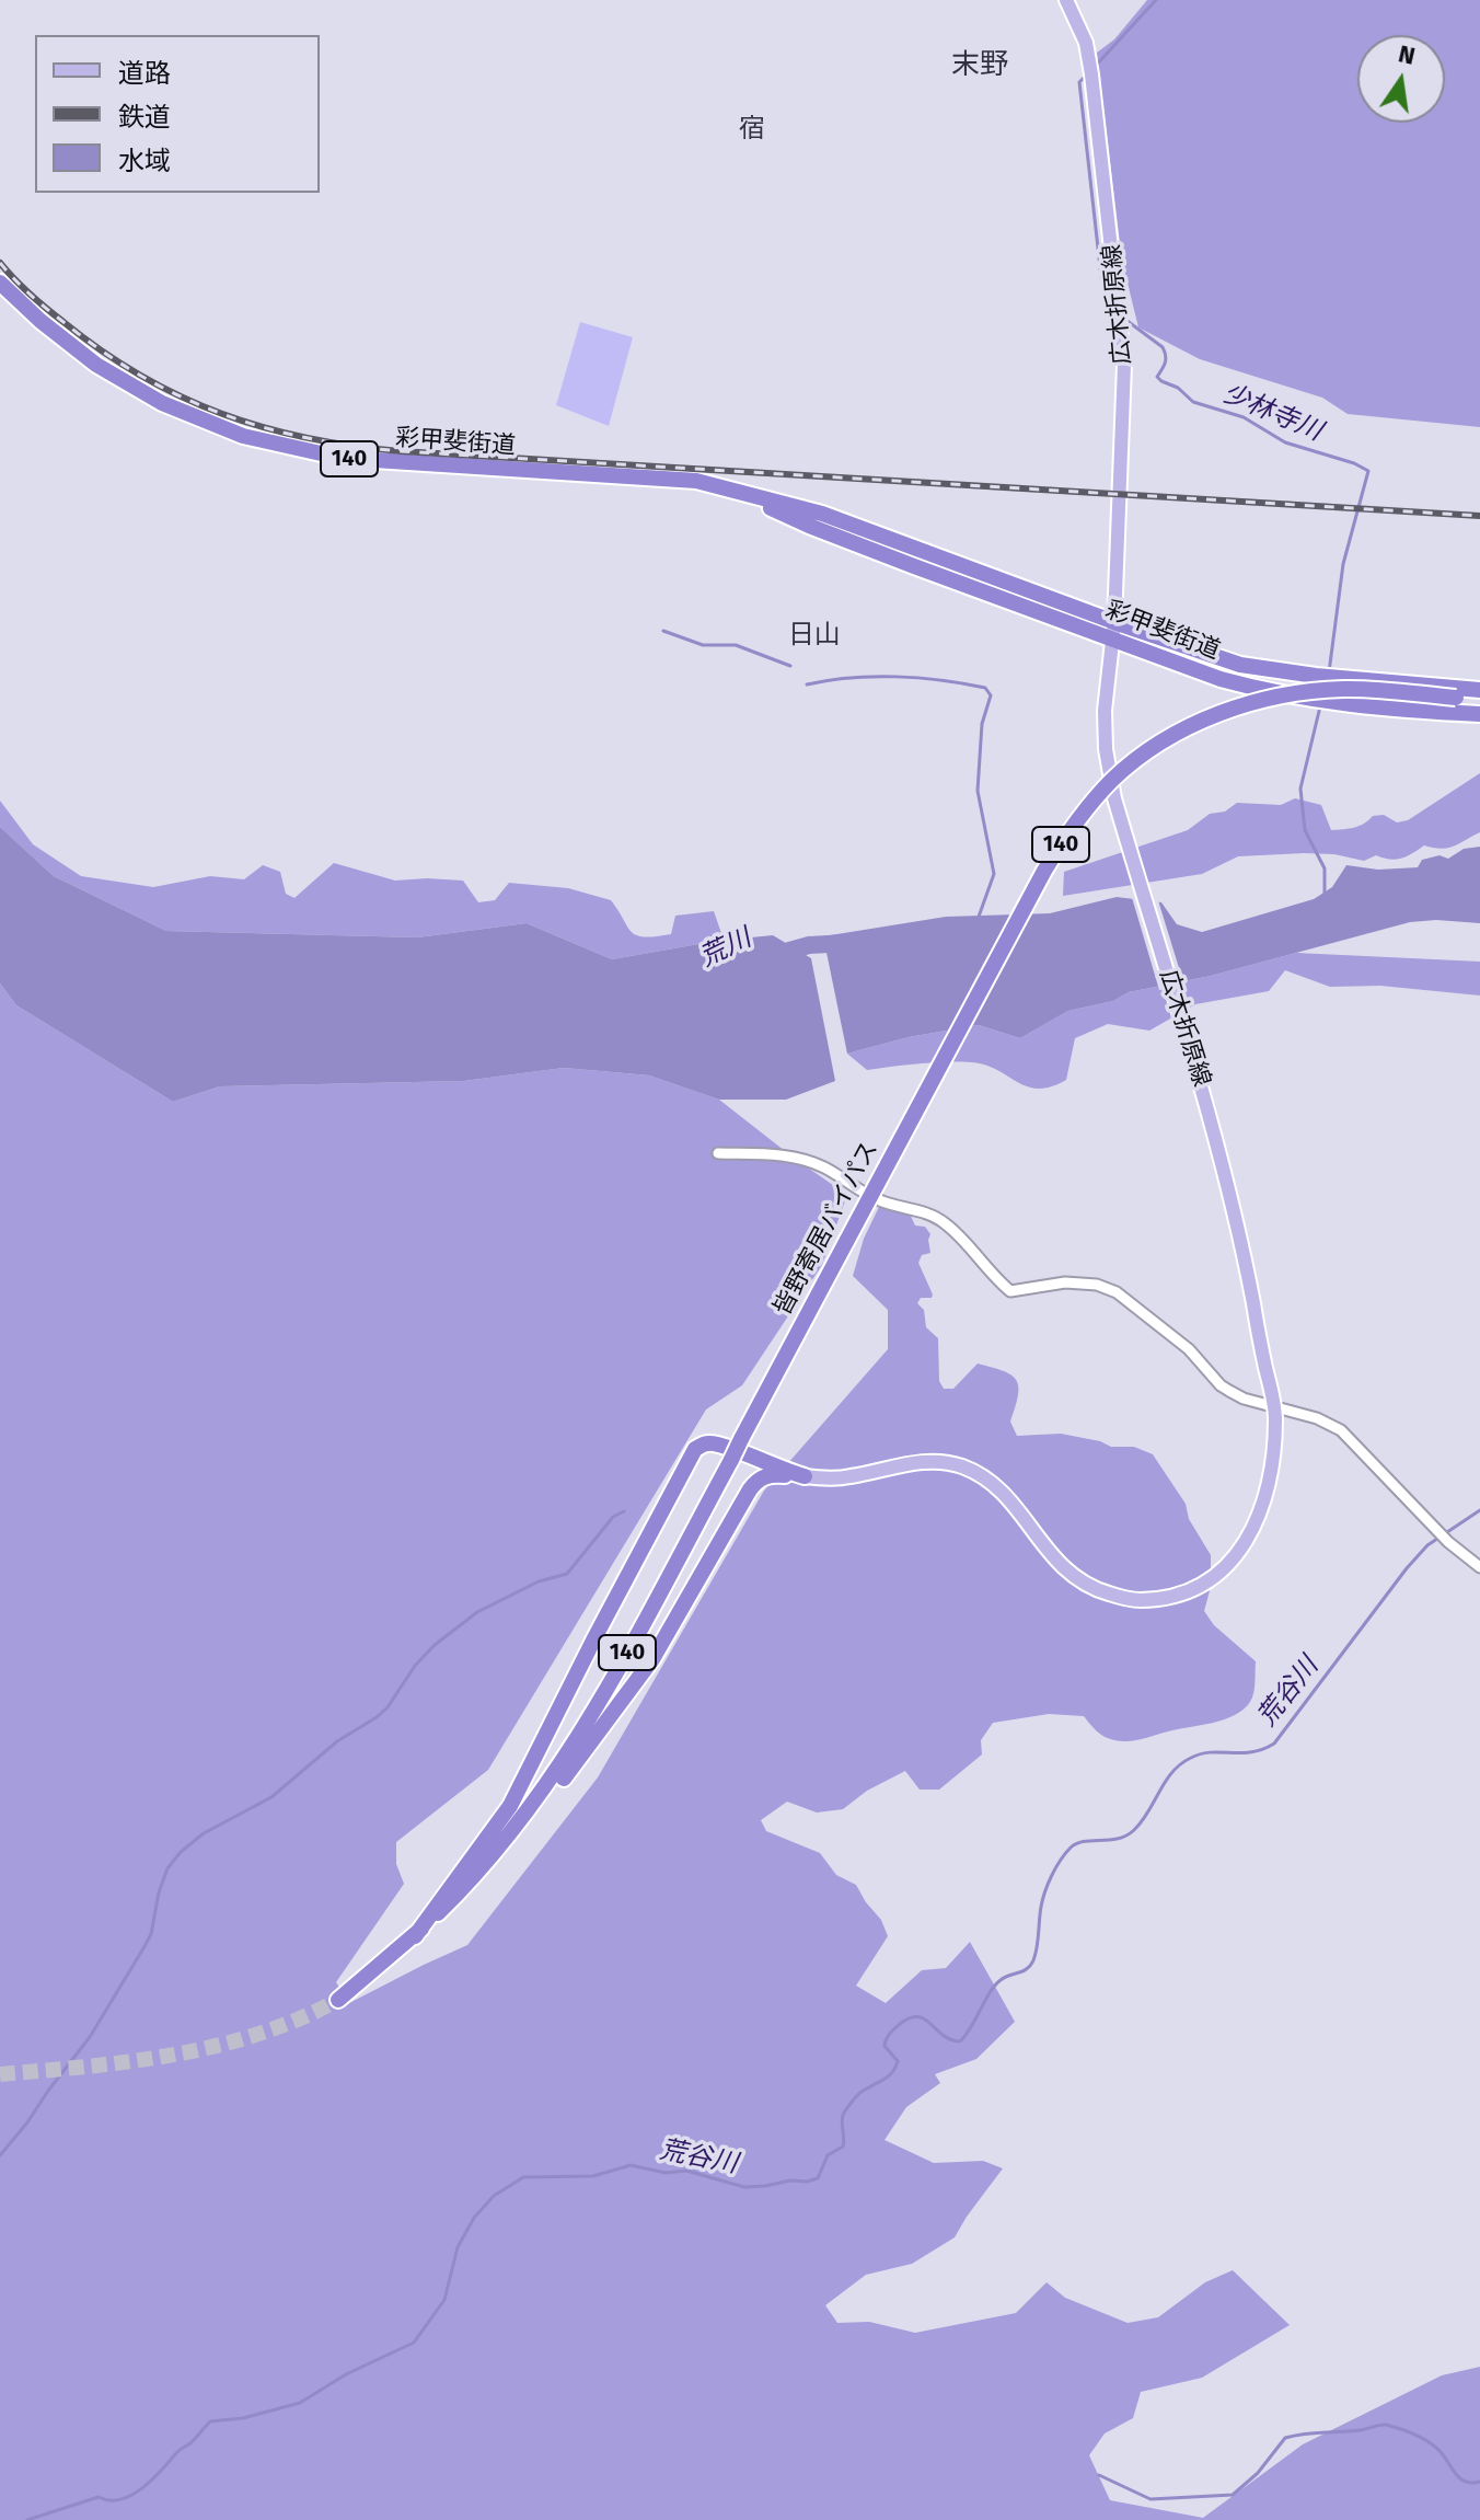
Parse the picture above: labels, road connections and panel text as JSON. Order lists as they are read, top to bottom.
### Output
{
  "streets": {
    "highway": ["彩甲斐街道", "140", "皆野寄居バイパス"],
    "main road": ["広木折原線"]
  },
  "crossings": [
    ["広木折原線", "彩甲斐街道"]
  ],
  "districts": ["末野", "宿", "日山"],
  "water": ["少林寺川", "荒川", "荒谷川"],
  "legend": ["道路", "鉄道", "水域"],
  "north": "top"
}
